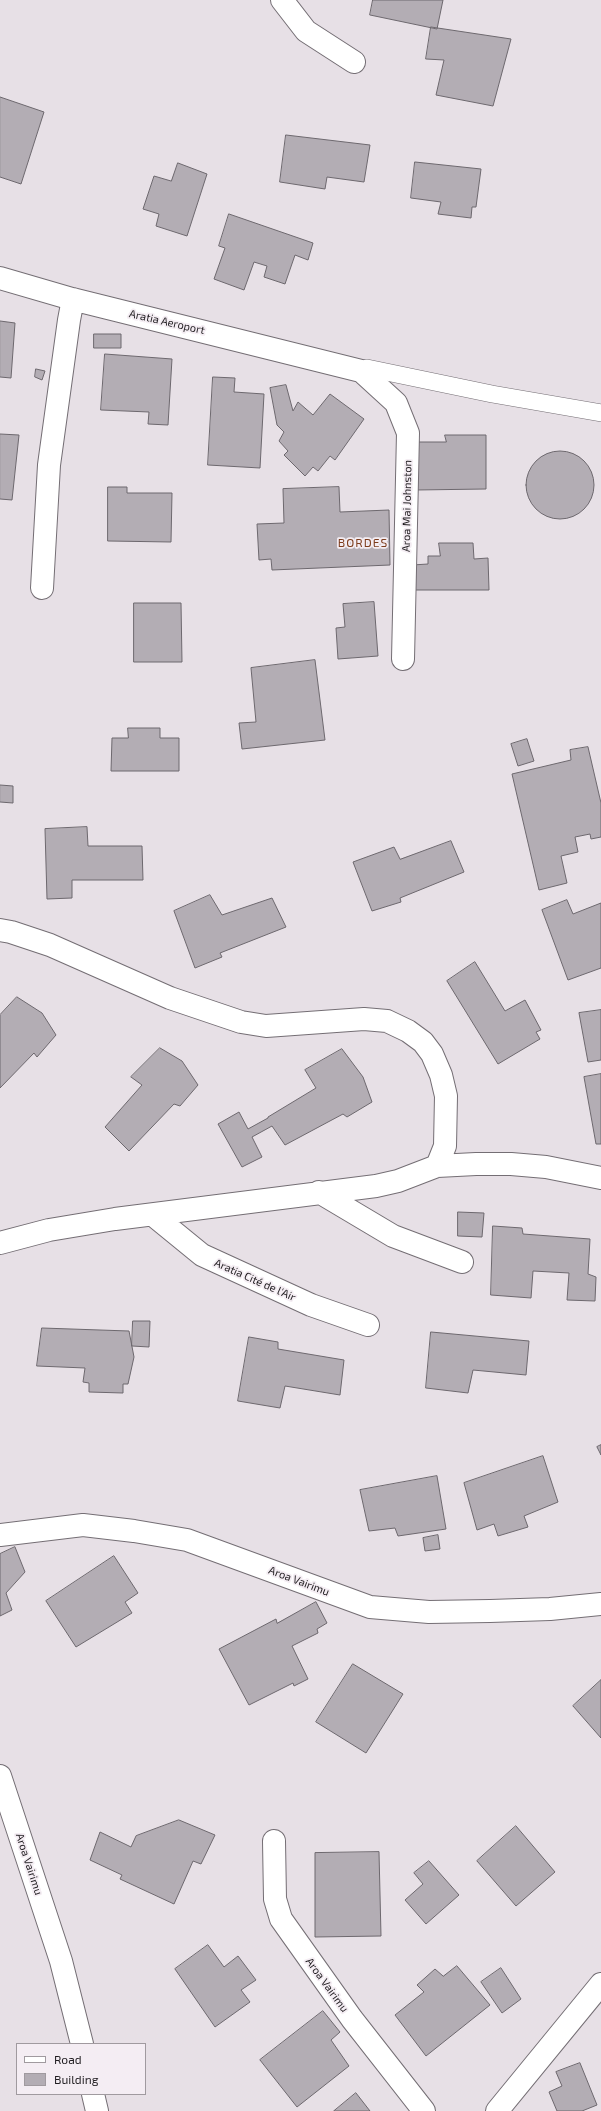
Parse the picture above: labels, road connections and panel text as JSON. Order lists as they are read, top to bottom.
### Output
{
  "streets": {
    "street": [
      "Aratia Aeroport",
      "Aroa Mai Johnston",
      "Aratia Cité de l'Air",
      "Aroa Vairimu"
    ]
  },
  "crossings": [
    ["Aratia Aeroport", "Aroa Mai Johnston"]
  ],
  "districts": ["BORDES"],
  "legend": ["Road", "Building"]
}
